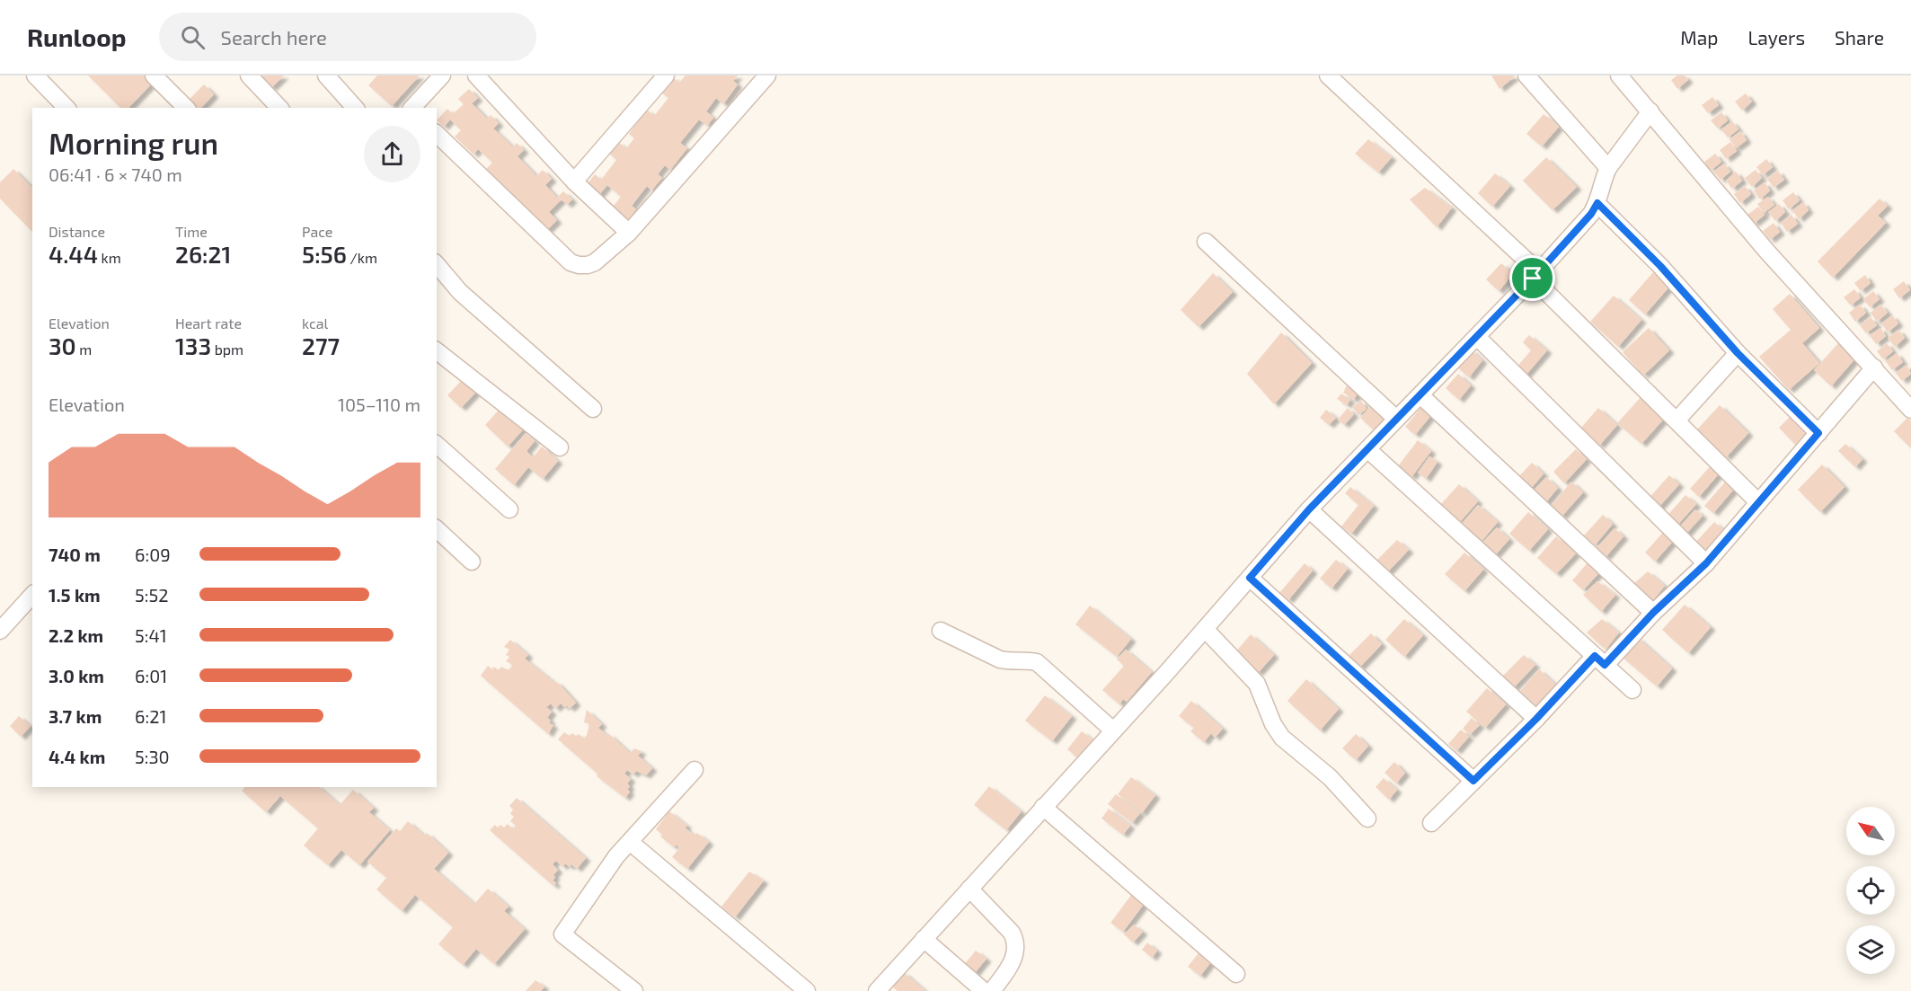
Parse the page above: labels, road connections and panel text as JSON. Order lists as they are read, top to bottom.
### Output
{
  "north": "top left",
  "page": {
    "header": "Runloop",
    "search": "Search here",
    "nav": ["Map", "Layers", "Share"],
    "heading": ["Morning run", "06:41 · 6 × 740 m"],
    "stats": [
      ["Distance", "4.44 km"],
      ["Time", "26:21"],
      ["Pace", "5:56 /km"],
      ["Elevation", "30 m"],
      ["Heart rate", "133 bpm"],
      ["kcal", "277"]
    ],
    "chart": ["Elevation", "105–110 m"],
    "list": [
      {
        "name": "740 m",
        "note": "6:09"
      },
      {
        "name": "1.5 km",
        "note": "5:52"
      },
      {
        "name": "2.2 km",
        "note": "5:41"
      },
      {
        "name": "3.0 km",
        "note": "6:01"
      },
      {
        "name": "3.7 km",
        "note": "6:21"
      },
      {
        "name": "4.4 km",
        "note": "5:30"
      }
    ]
  }
}
